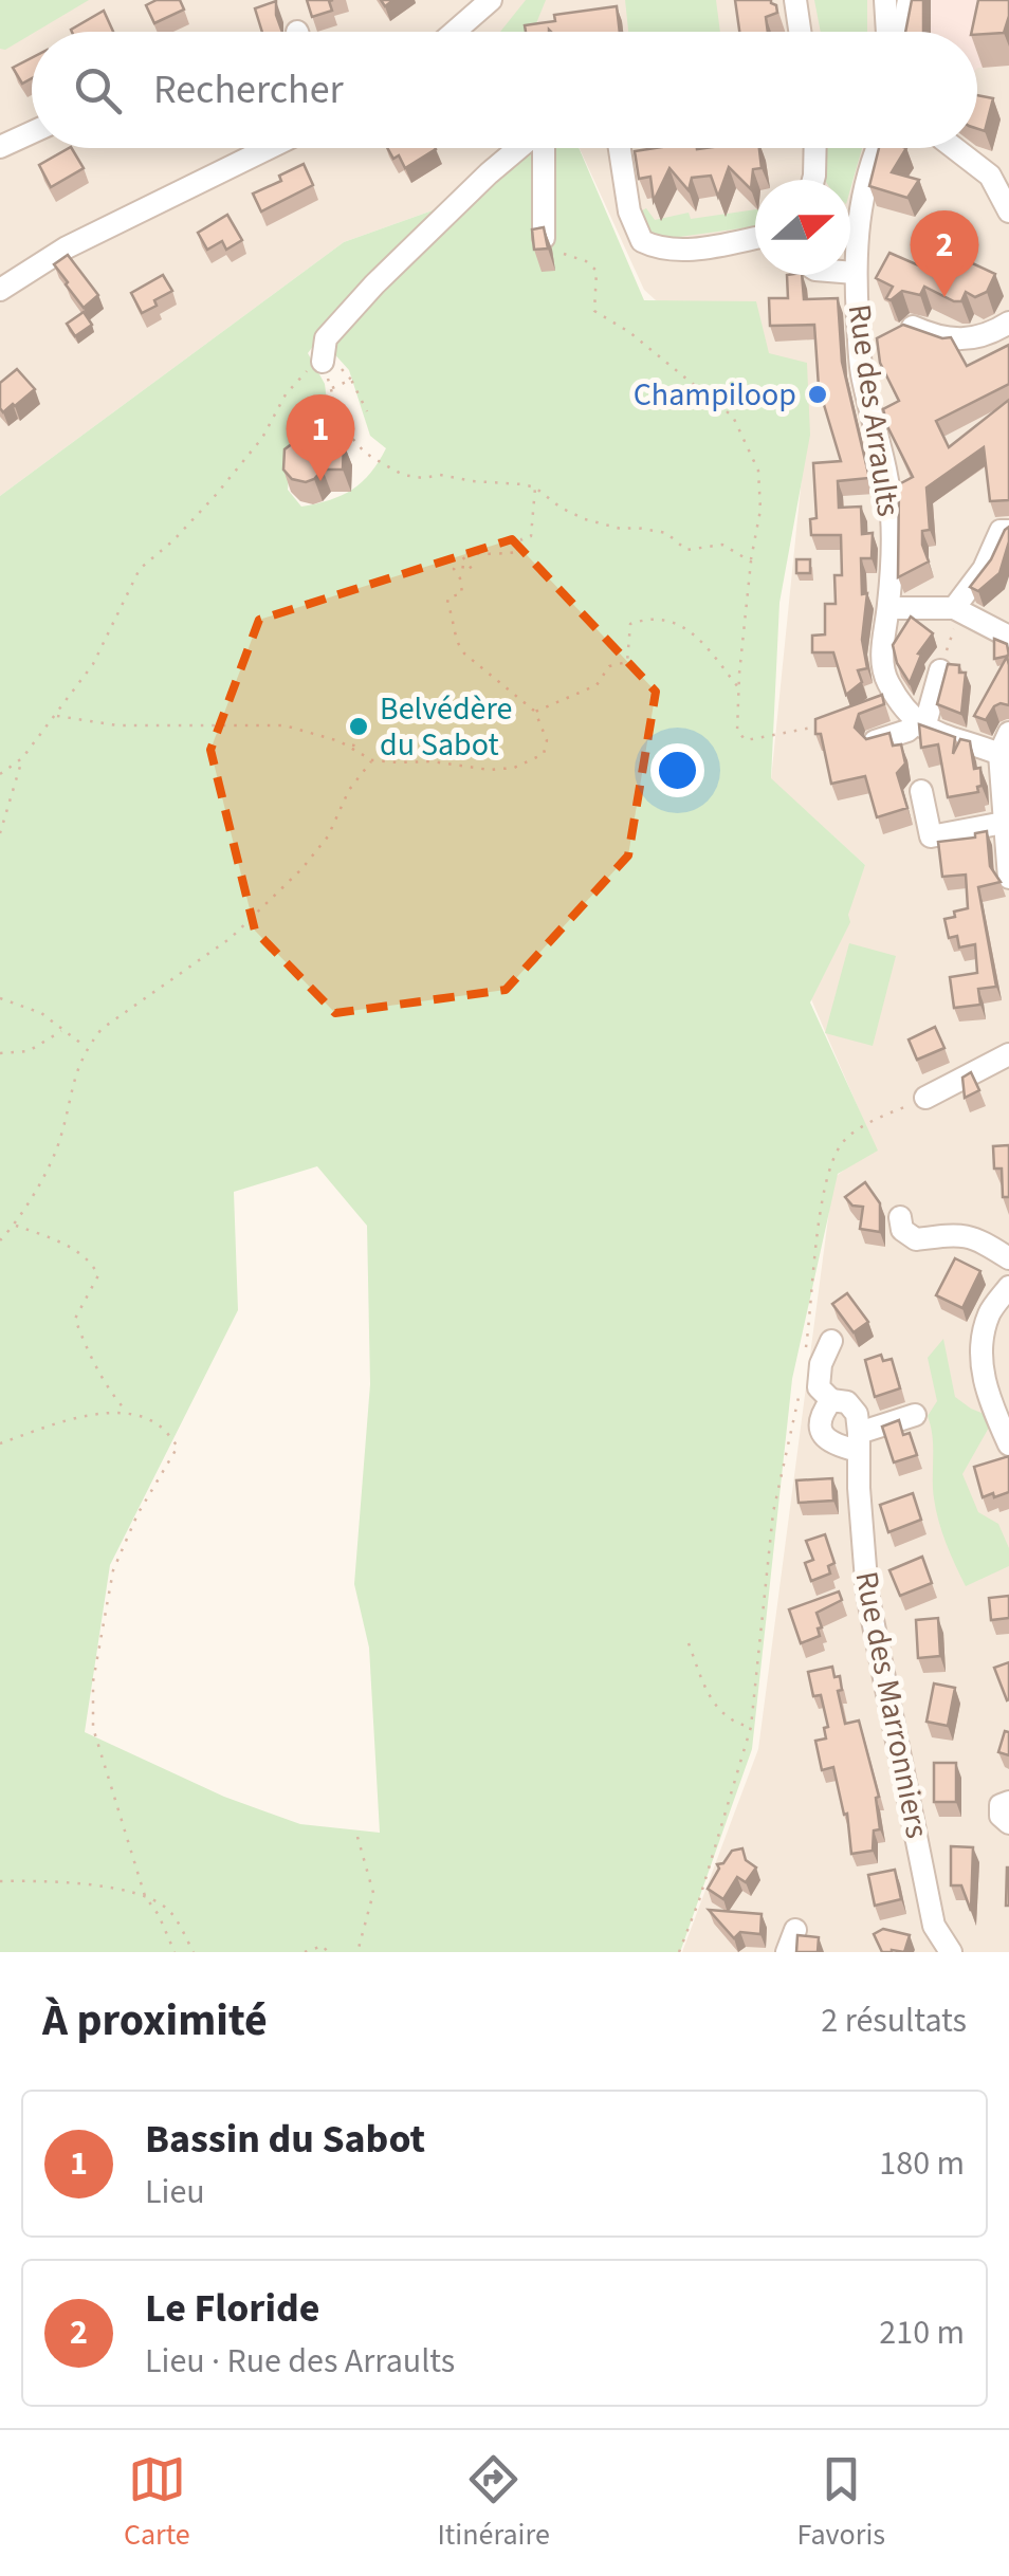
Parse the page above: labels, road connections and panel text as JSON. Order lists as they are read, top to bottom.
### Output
{
  "streets": {
    "street": ["Rue des Arraults", "Rue des Marronniers"]
  },
  "places": ["Champiloop", "Belvédère du Sabot"],
  "north": "right",
  "page": {
    "search": "Rechercher",
    "pins": ["2", "1"],
    "heading": ["À proximité", "2 résultats"],
    "list": [
      {
        "mark": "1",
        "name": "Bassin du Sabot",
        "note": "Lieu",
        "value": "180 m"
      },
      {
        "mark": "2",
        "name": "Le Floride",
        "note": "Lieu · Rue des Arraults",
        "value": "210 m"
      }
    ],
    "nav": ["Carte", "Itinéraire", "Favoris"]
  }
}
